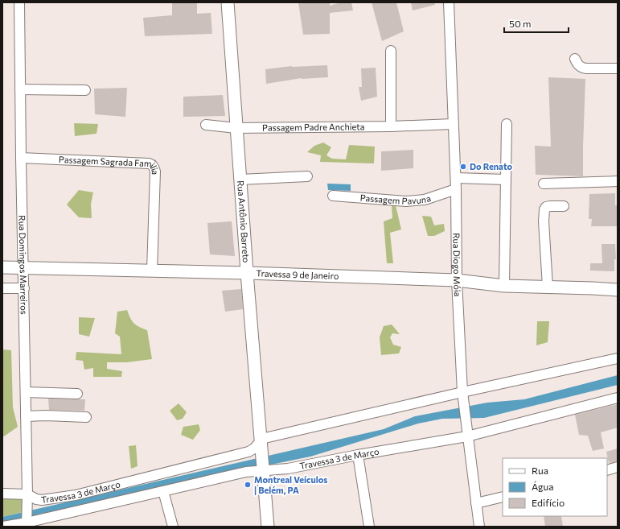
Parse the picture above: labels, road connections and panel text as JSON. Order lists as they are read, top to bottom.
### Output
{
  "streets": {
    "main road": ["Rua Antônio Barreto", "Travessa 9 de Janeiro"],
    "street": [
      "Passagem Padre Anchieta",
      "Passagem Sagrada Familia",
      "Passagem Pavuna",
      "Rua Domingos Marreiros",
      "Rua Diogo Móia",
      "Travessa 3 de Março"
    ]
  },
  "crossings": [
    ["Passagem Padre Anchieta", "Rua Antônio Barreto"],
    ["Passagem Padre Anchieta", "Rua Diogo Móia"],
    ["Passagem Sagrada Familia", "Rua Domingos Marreiros"],
    ["Passagem Sagrada Familia", "Travessa 9 de Janeiro"],
    ["Passagem Pavuna", "Rua Diogo Móia"],
    ["Rua Antônio Barreto", "Travessa 9 de Janeiro"],
    ["Rua Antônio Barreto", "Travessa 3 de Março"],
    ["Rua Domingos Marreiros", "Travessa 9 de Janeiro"],
    ["Rua Domingos Marreiros", "Travessa 3 de Março"],
    ["Rua Diogo Móia", "Travessa 9 de Janeiro"],
    ["Rua Diogo Móia", "Travessa 3 de Março"]
  ],
  "places": ["Do Renato", "Montreal Veículos | Belém, PA"],
  "legend": ["Rua", "Água", "Edifício"],
  "scale_bar": "50 m"
}
